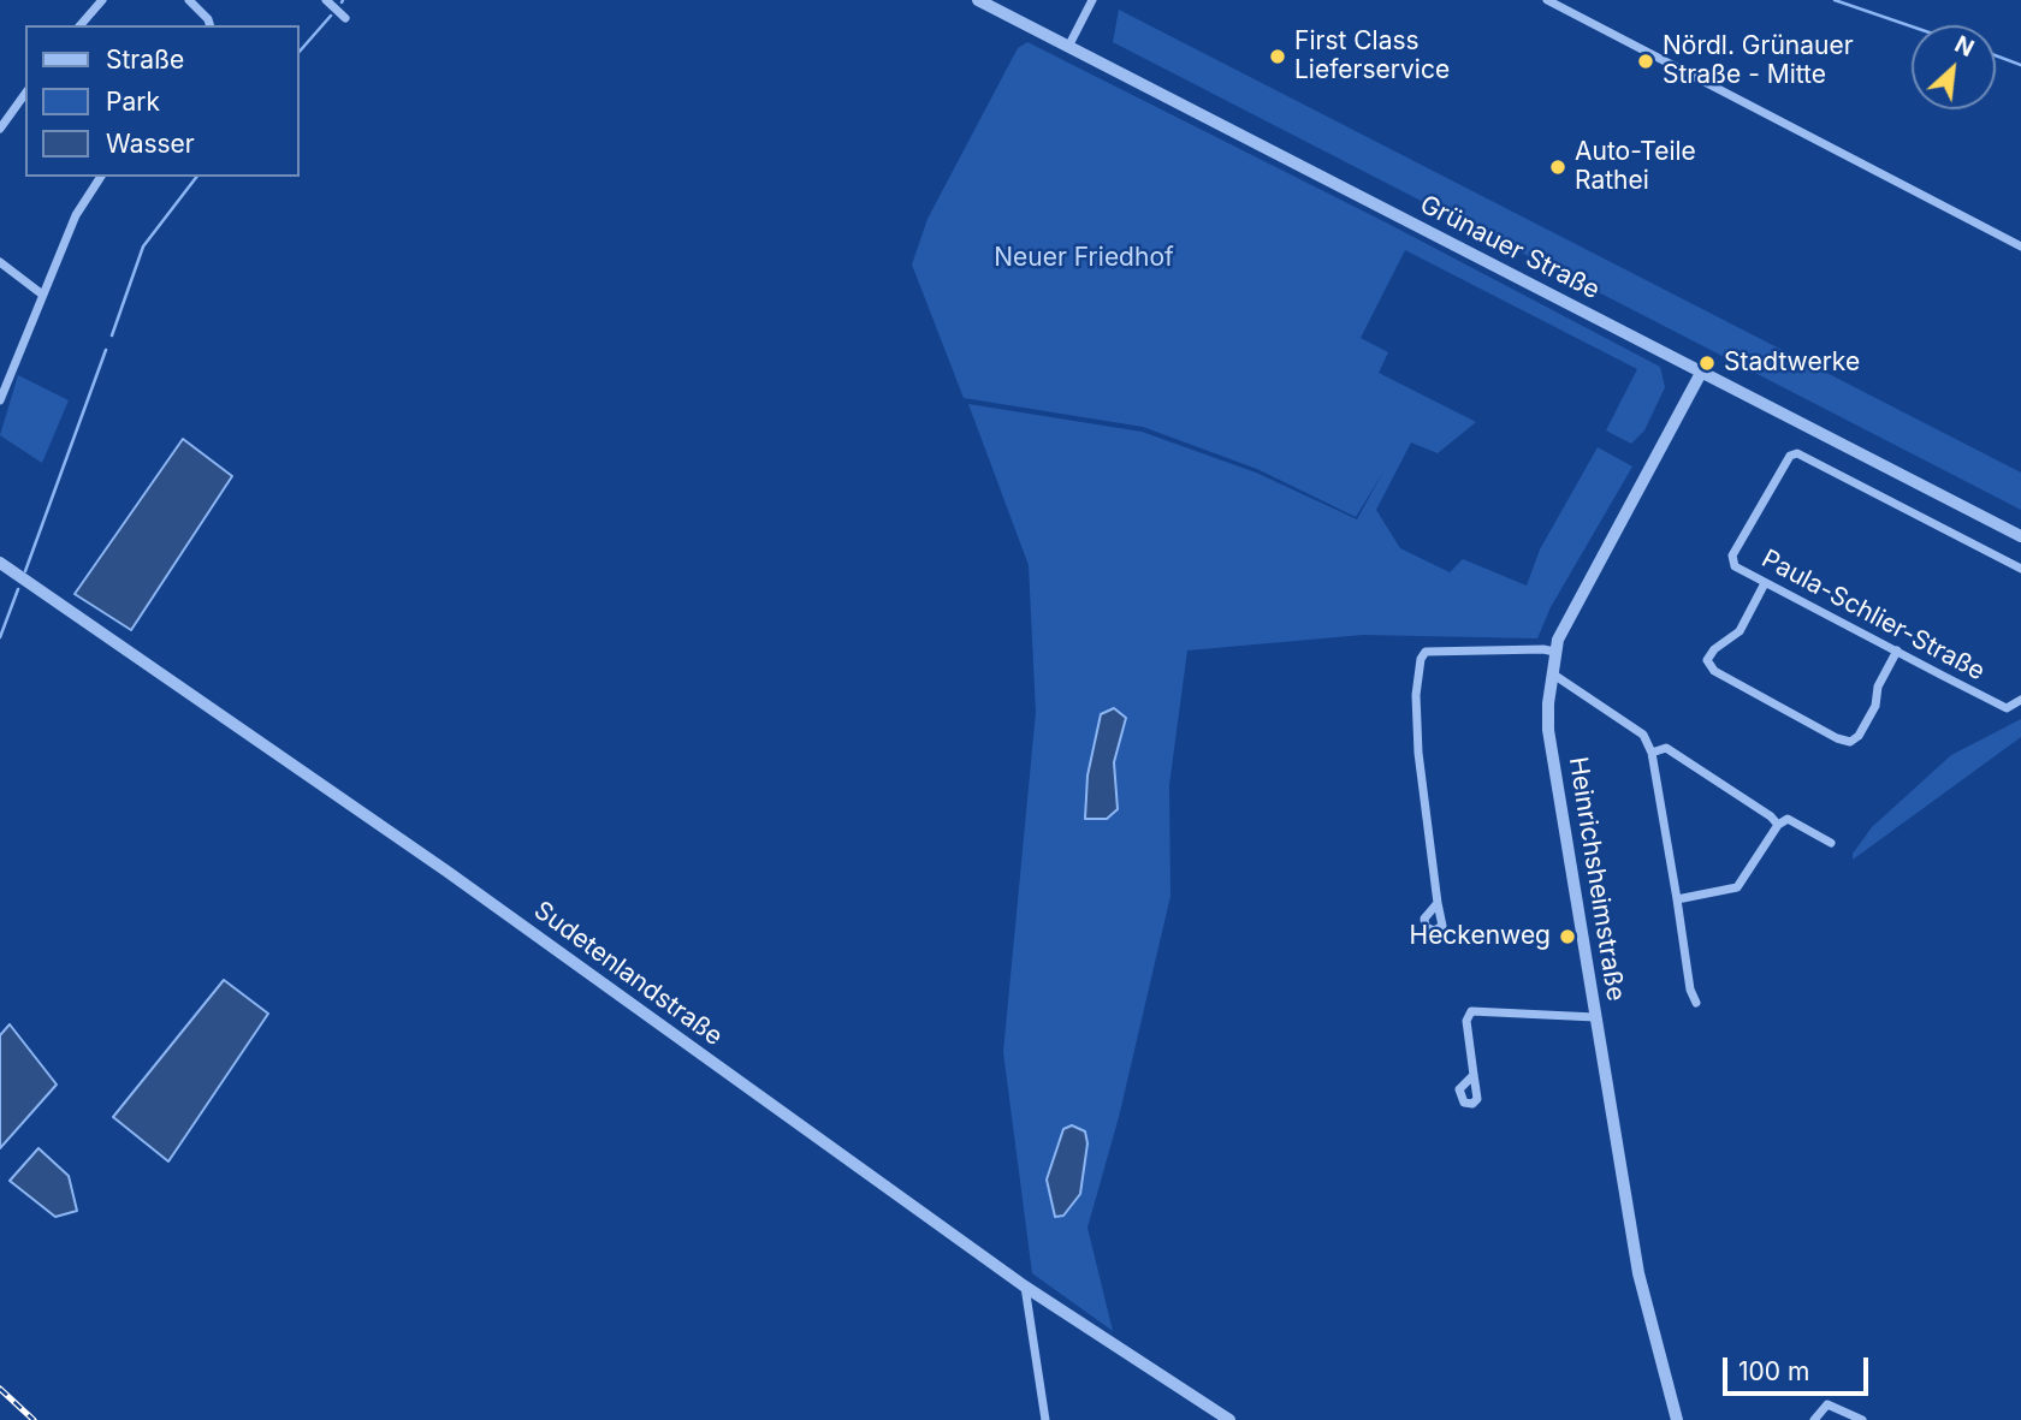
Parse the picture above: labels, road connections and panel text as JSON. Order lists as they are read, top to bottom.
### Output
{
  "streets": {
    "street": [
      "Grünauer Straße",
      "Paula-Schlier-Straße",
      "Heinrichsheimstraße",
      "Sudetenlandstraße"
    ]
  },
  "crossings": [
    ["Grünauer Straße", "Heinrichsheimstraße"]
  ],
  "parks": ["Neuer Friedhof"],
  "places": [
    "First Class Lieferservice",
    "Nördl. Grünauer Straße - Mitte",
    "Auto-Teile Rathei",
    "Stadtwerke",
    "Heckenweg"
  ],
  "legend": ["Straße", "Park", "Wasser"],
  "scale_bar": "100 m",
  "north": "top right"
}
